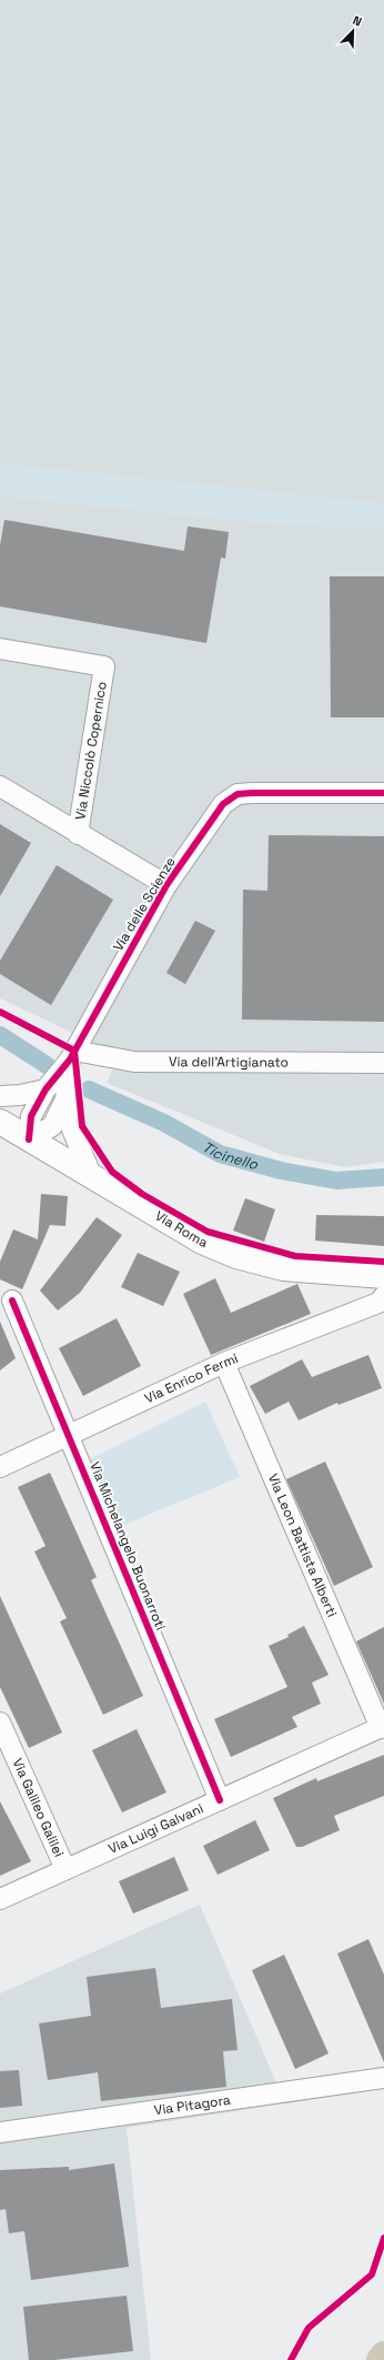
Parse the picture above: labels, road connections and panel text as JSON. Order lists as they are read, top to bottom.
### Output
{
  "streets": {
    "street": [
      "Via Niccolò Copernico",
      "Via delle Scienze",
      "Via dell'Artigianato",
      "Via Roma",
      "Via Enrico Fermi",
      "Via Leon Battista Alberti",
      "Via Michelangelo Buonarroti",
      "Via Galileo Galilei",
      "Via Luigi Galvani",
      "Via Pitagora"
    ]
  },
  "crossings": [
    ["Via Niccolò Copernico", "Via delle Scienze"],
    ["Via delle Scienze", "Via dell'Artigianato"],
    ["Via delle Scienze", "Via Roma"],
    ["Via Enrico Fermi", "Via Leon Battista Alberti"],
    ["Via Enrico Fermi", "Via Michelangelo Buonarroti"],
    ["Via Leon Battista Alberti", "Via Luigi Galvani"],
    ["Via Michelangelo Buonarroti", "Via Luigi Galvani"],
    ["Via Galileo Galilei", "Via Luigi Galvani"]
  ],
  "water": ["Ticinello"],
  "north": "top right"
}
